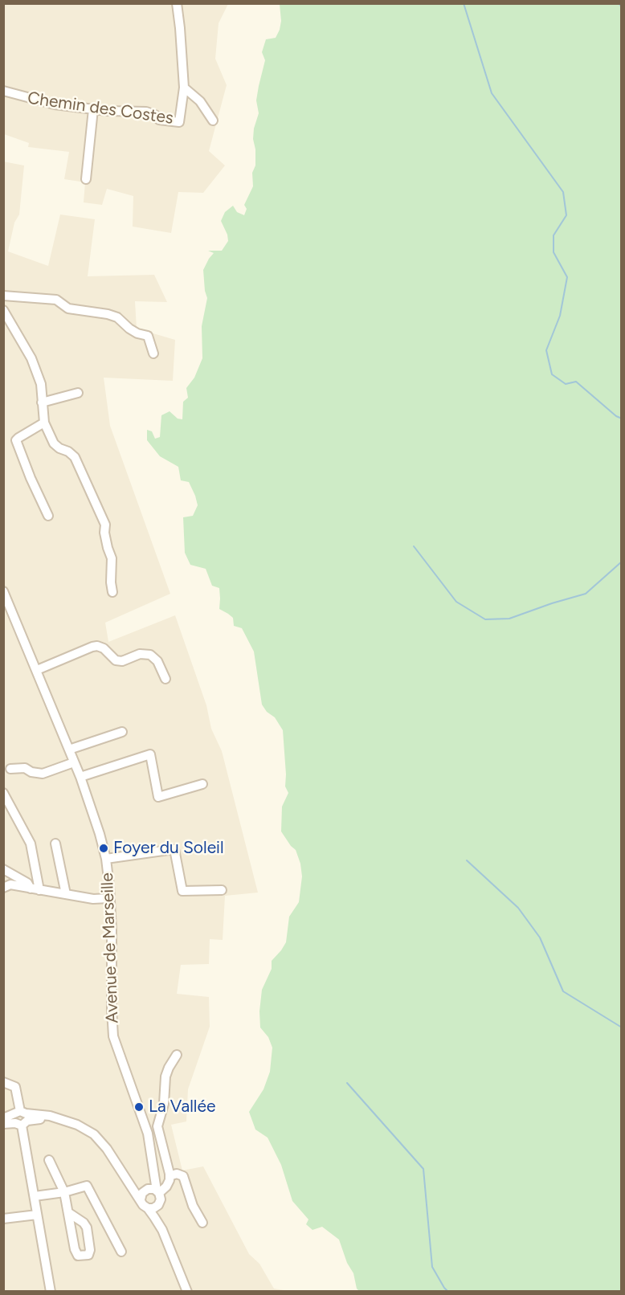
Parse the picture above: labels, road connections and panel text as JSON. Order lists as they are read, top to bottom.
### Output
{
  "streets": {
    "street": ["Chemin des Costes", "Avenue de Marseille"]
  },
  "places": ["Foyer du Soleil", "La Vallée"]
}
